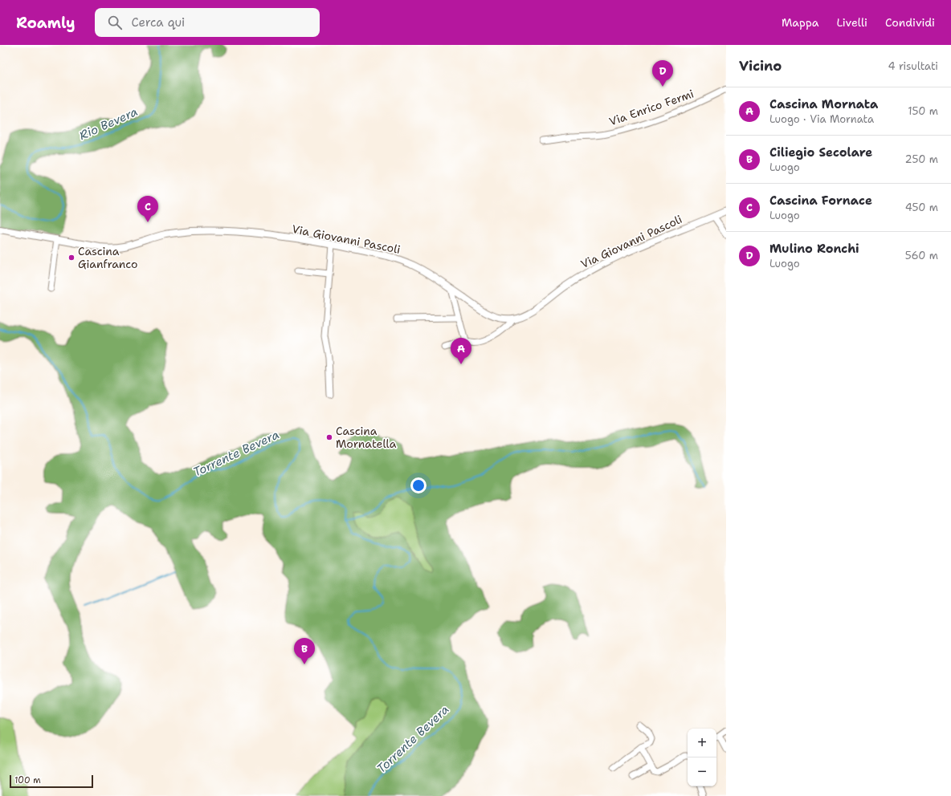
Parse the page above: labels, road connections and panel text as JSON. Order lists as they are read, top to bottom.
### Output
{
  "streets": {
    "street": ["Via Enrico Fermi", "Via Giovanni Pascoli"]
  },
  "water": ["Rio Bevera", "Torrente Bevera"],
  "places": ["Cascina Gianfranco", "Cascina Mornatella"],
  "scale_bar": "100 m",
  "page": {
    "header": "Roamly",
    "search": "Cerca qui",
    "nav": ["Mappa", "Livelli", "Condividi"],
    "heading": ["Vicino", "4 risultati"],
    "pins": [
      "D",
      "C",
      "A",
      "B"
    ],
    "list": [
      {
        "mark": "A",
        "name": "Cascina Mornata",
        "note": "Luogo · Via Mornata",
        "value": "150 m"
      },
      {
        "mark": "B",
        "name": "Ciliegio Secolare",
        "note": "Luogo",
        "value": "250 m"
      },
      {
        "mark": "C",
        "name": "Cascina Fornace",
        "note": "Luogo",
        "value": "450 m"
      },
      {
        "mark": "D",
        "name": "Mulino Ronchi",
        "note": "Luogo",
        "value": "560 m"
      }
    ],
    "map_buttons": ["+", "−"],
    "scale": "100 m"
  }
}
